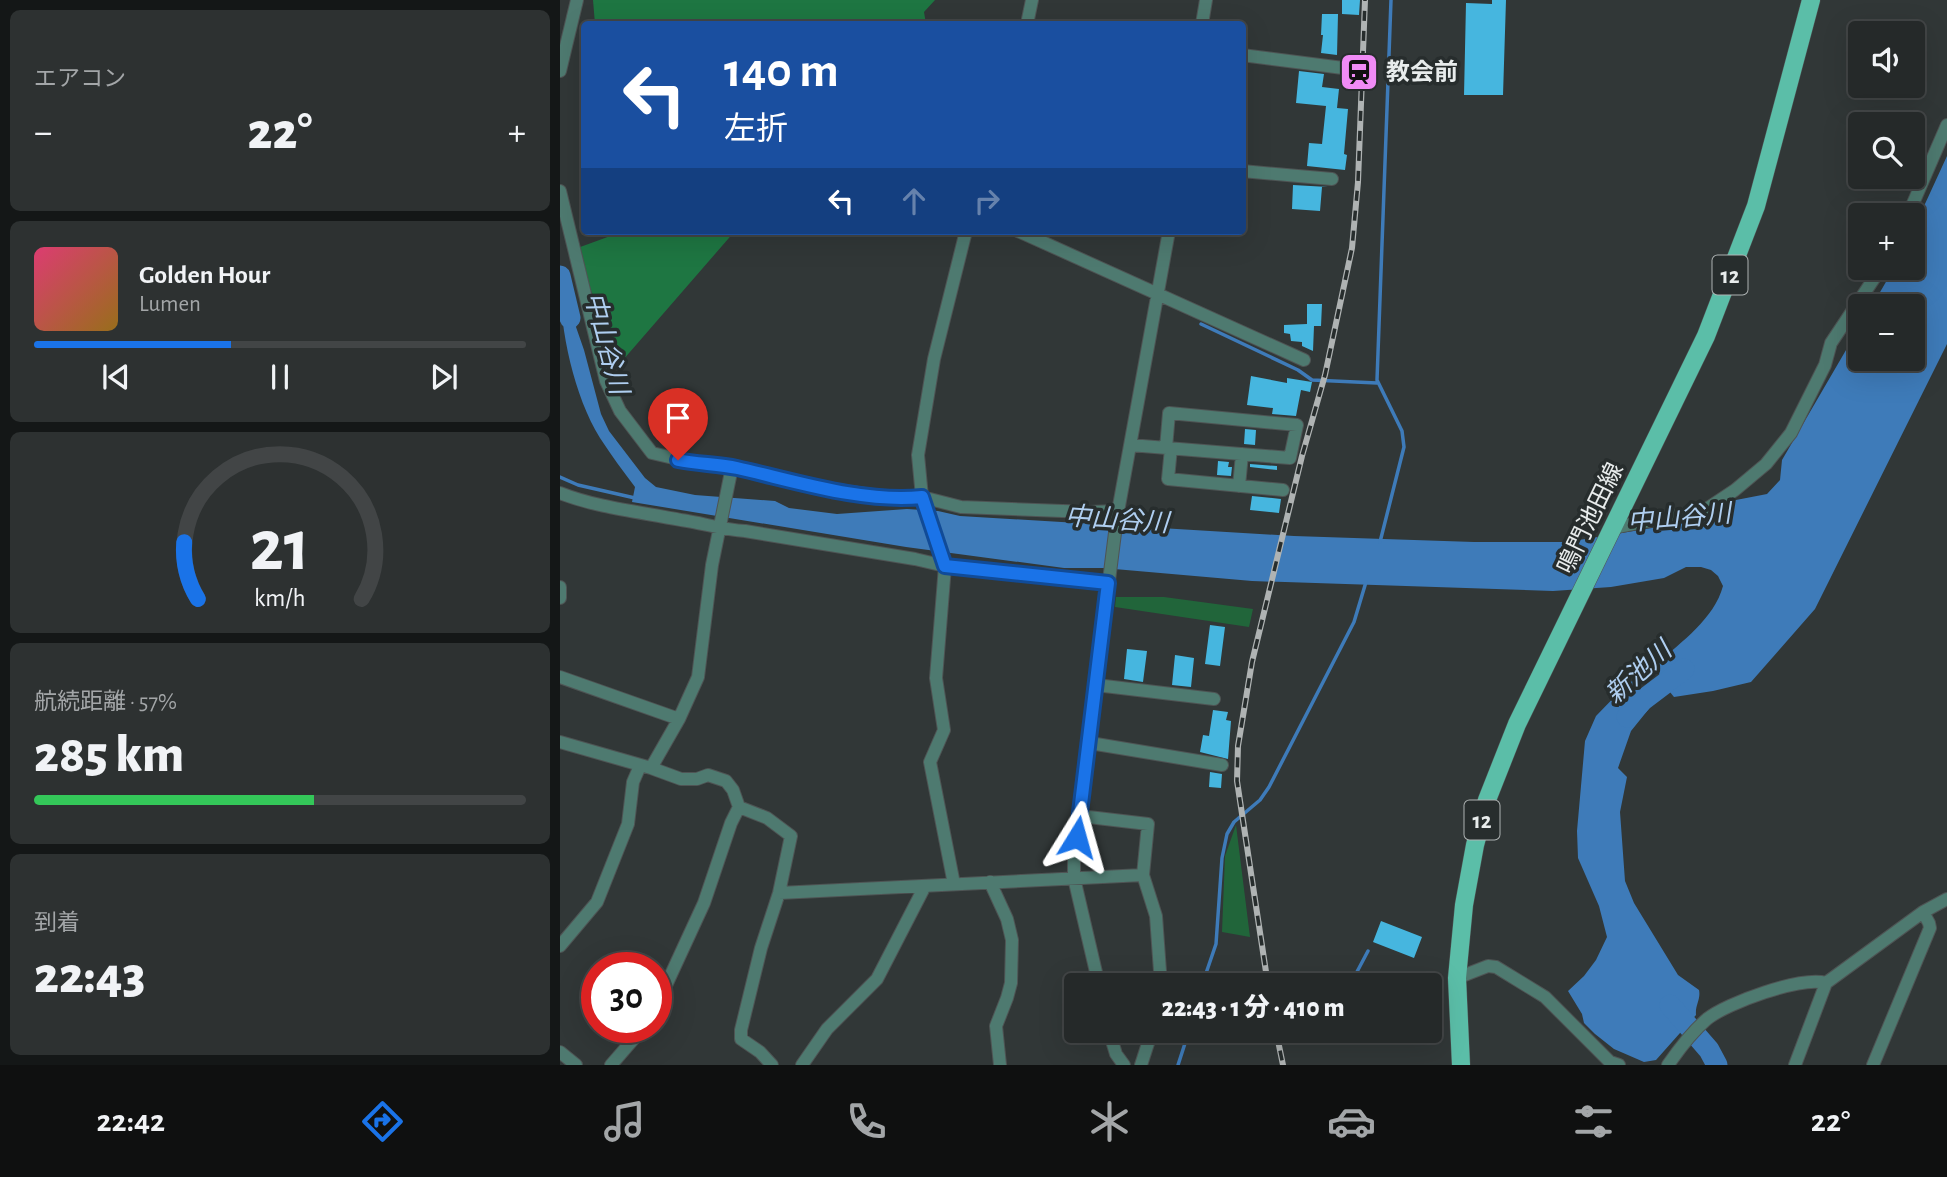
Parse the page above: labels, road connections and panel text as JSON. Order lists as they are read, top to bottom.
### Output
{
  "streets": {
    "main road": ["12", "鳴門池田線"]
  },
  "water": ["中山谷川", "新池川"],
  "places": {
    "station": ["教会前"]
  },
  "page": {
    "tile": [
      "エアコン",
      ["航続距離 · 57%", "285 km"],
      ["到着", "22:43"]
    ],
    "map_buttons": ["+", "−"],
    "turn": ["140 m", "左折"],
    "heat": ["−", "22°", "+"],
    "song": ["Golden Hour", "Lumen"],
    "limit": "30",
    "trip": "22:43 · 1 分 · 410 m",
    "tabs": ["22:42", "22°"],
    "gauge": ["21", "km/h"]
  }
}
